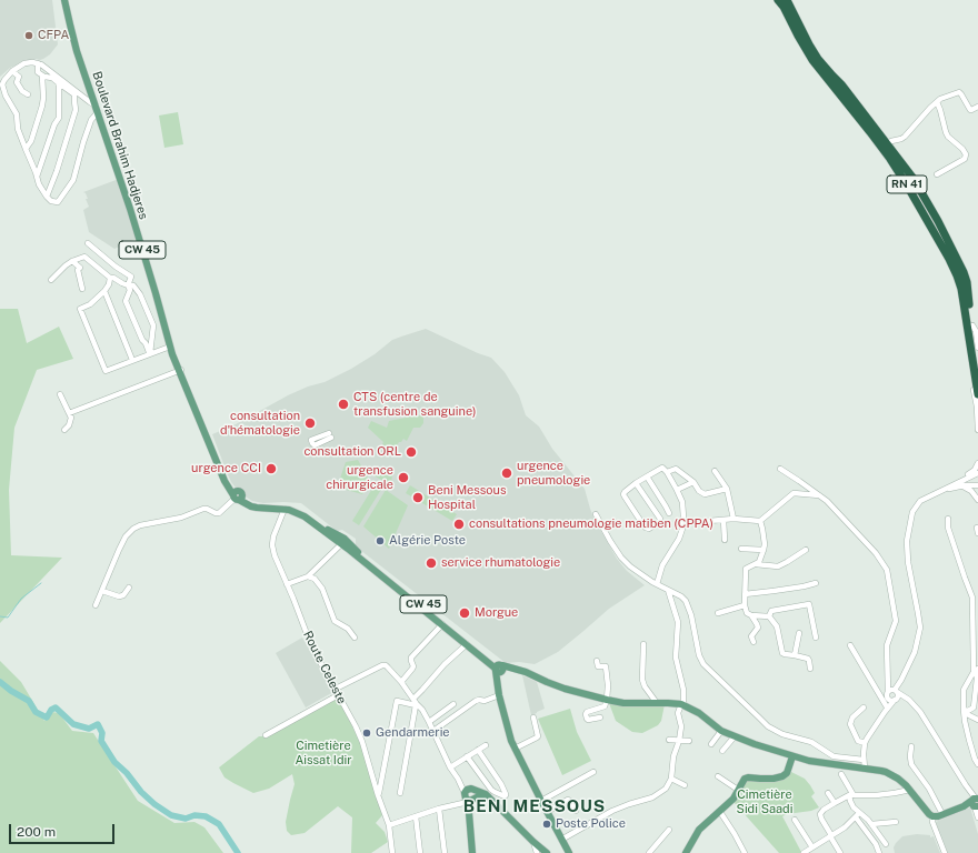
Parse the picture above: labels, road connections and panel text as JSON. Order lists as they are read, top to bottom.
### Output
{
  "streets": {
    "highway": ["RN 41"],
    "main road": ["Boulevard Brahim Hadjeres", "CW 45"],
    "street": ["Route Celeste"]
  },
  "crossings": [
    ["Boulevard Brahim Hadjeres", "CW 45"],
    ["CW 45", "Route Celeste"]
  ],
  "districts": ["BENI MESSOUS"],
  "parks": ["Cimetière Aissat Idir", "Cimetière Sidi Saadi"],
  "places": [
    "CFPA",
    "CTS (centre de transfusion sanguine)",
    "consultation d'hématologie",
    "consultation ORL",
    "urgence CCI",
    "urgence pneumologie",
    "urgence chirurgicale",
    "Beni Messous Hospital",
    "consultations pneumologie matiben (CPPA)",
    "Algérie Poste",
    "service rhumatologie",
    "Morgue",
    "Gendarmerie",
    "Poste Police"
  ],
  "scale_bar": "200 m"
}
